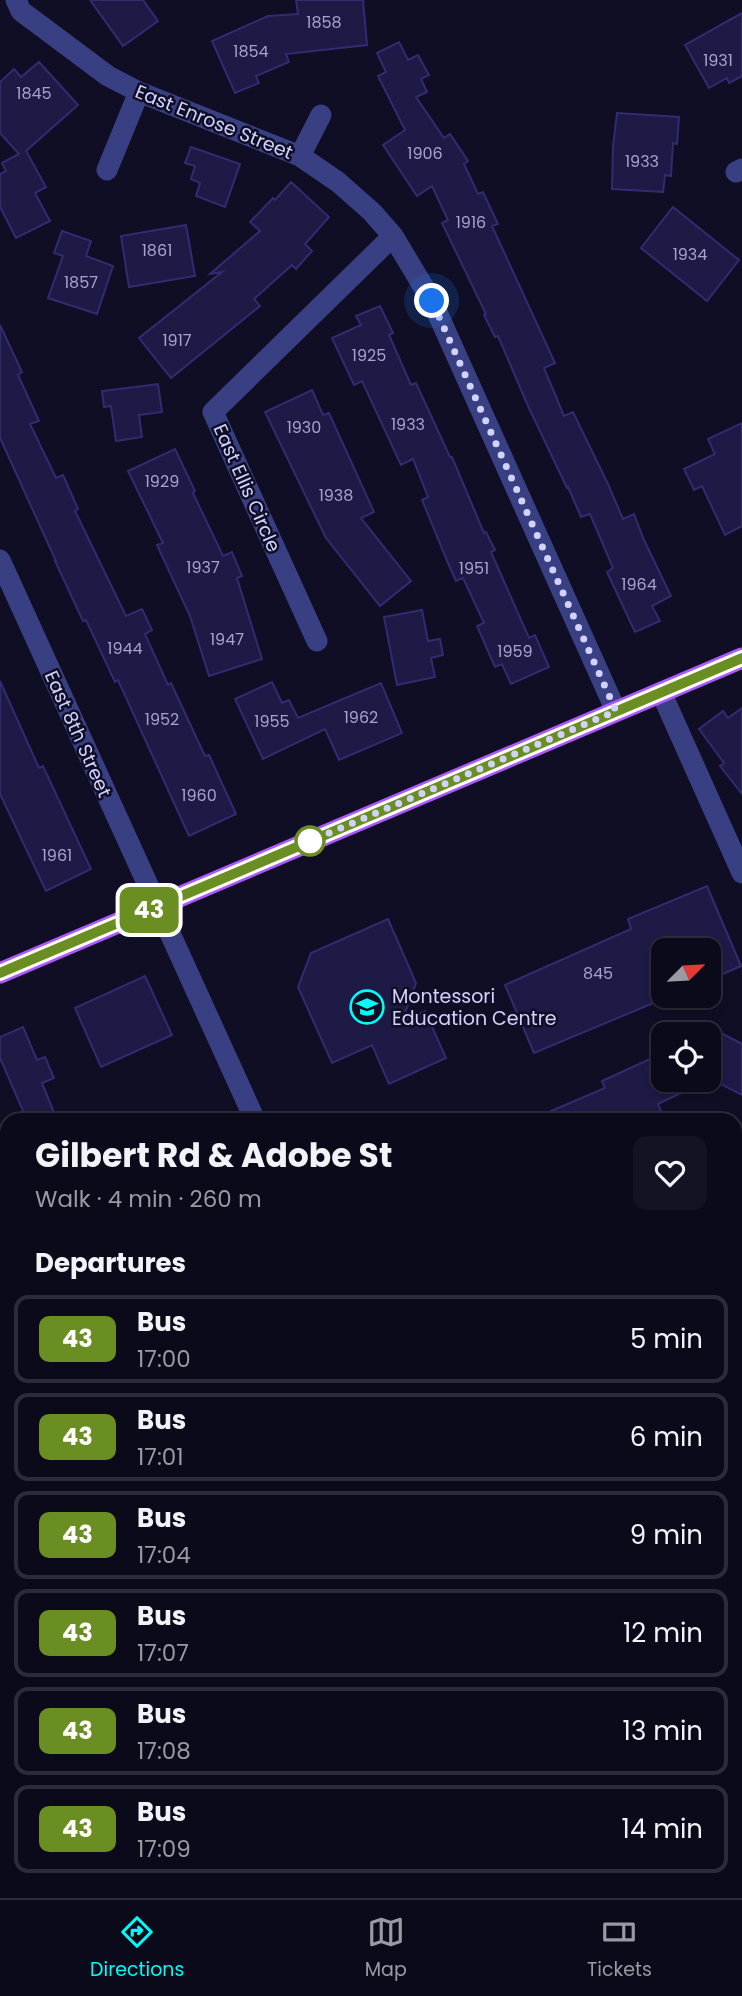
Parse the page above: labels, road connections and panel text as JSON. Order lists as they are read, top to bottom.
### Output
{
  "streets": {
    "street": ["East Enrose Street", "East Ellis Circle", "East 8th Street"]
  },
  "crossings": [
    ["East Enrose Street", "East Ellis Circle"]
  ],
  "places": {
    "school or university": ["Montessori Education Centre"]
  },
  "lines": ["bus line 43"],
  "house_numbers": [
    "1858",
    "1854",
    "1931",
    "1845",
    "1906",
    "1933",
    "1916",
    "1861",
    "1934",
    "1857",
    "1917",
    "1925",
    "1933",
    "1930",
    "1929",
    "1938",
    "1937",
    "1951",
    "1964",
    "1947",
    "1944",
    "1959",
    "1962",
    "1952",
    "1955",
    "1960",
    "1961",
    "845"
  ],
  "north": "top right",
  "page": {
    "on_map": "43",
    "heading": [
      ["Gilbert Rd & Adobe St", "Walk · 4 min · 260 m"],
      "Departures"
    ],
    "list": [
      {
        "mark": "43",
        "name": "Bus",
        "note": "17:00",
        "value": "5 min"
      },
      {
        "mark": "43",
        "name": "Bus",
        "note": "17:01",
        "value": "6 min"
      },
      {
        "mark": "43",
        "name": "Bus",
        "note": "17:04",
        "value": "9 min"
      },
      {
        "mark": "43",
        "name": "Bus",
        "note": "17:07",
        "value": "12 min"
      },
      {
        "mark": "43",
        "name": "Bus",
        "note": "17:08",
        "value": "13 min"
      },
      {
        "mark": "43",
        "name": "Bus",
        "note": "17:09",
        "value": "14 min"
      }
    ],
    "tabs": ["Directions", "Map", "Tickets"]
  }
}
